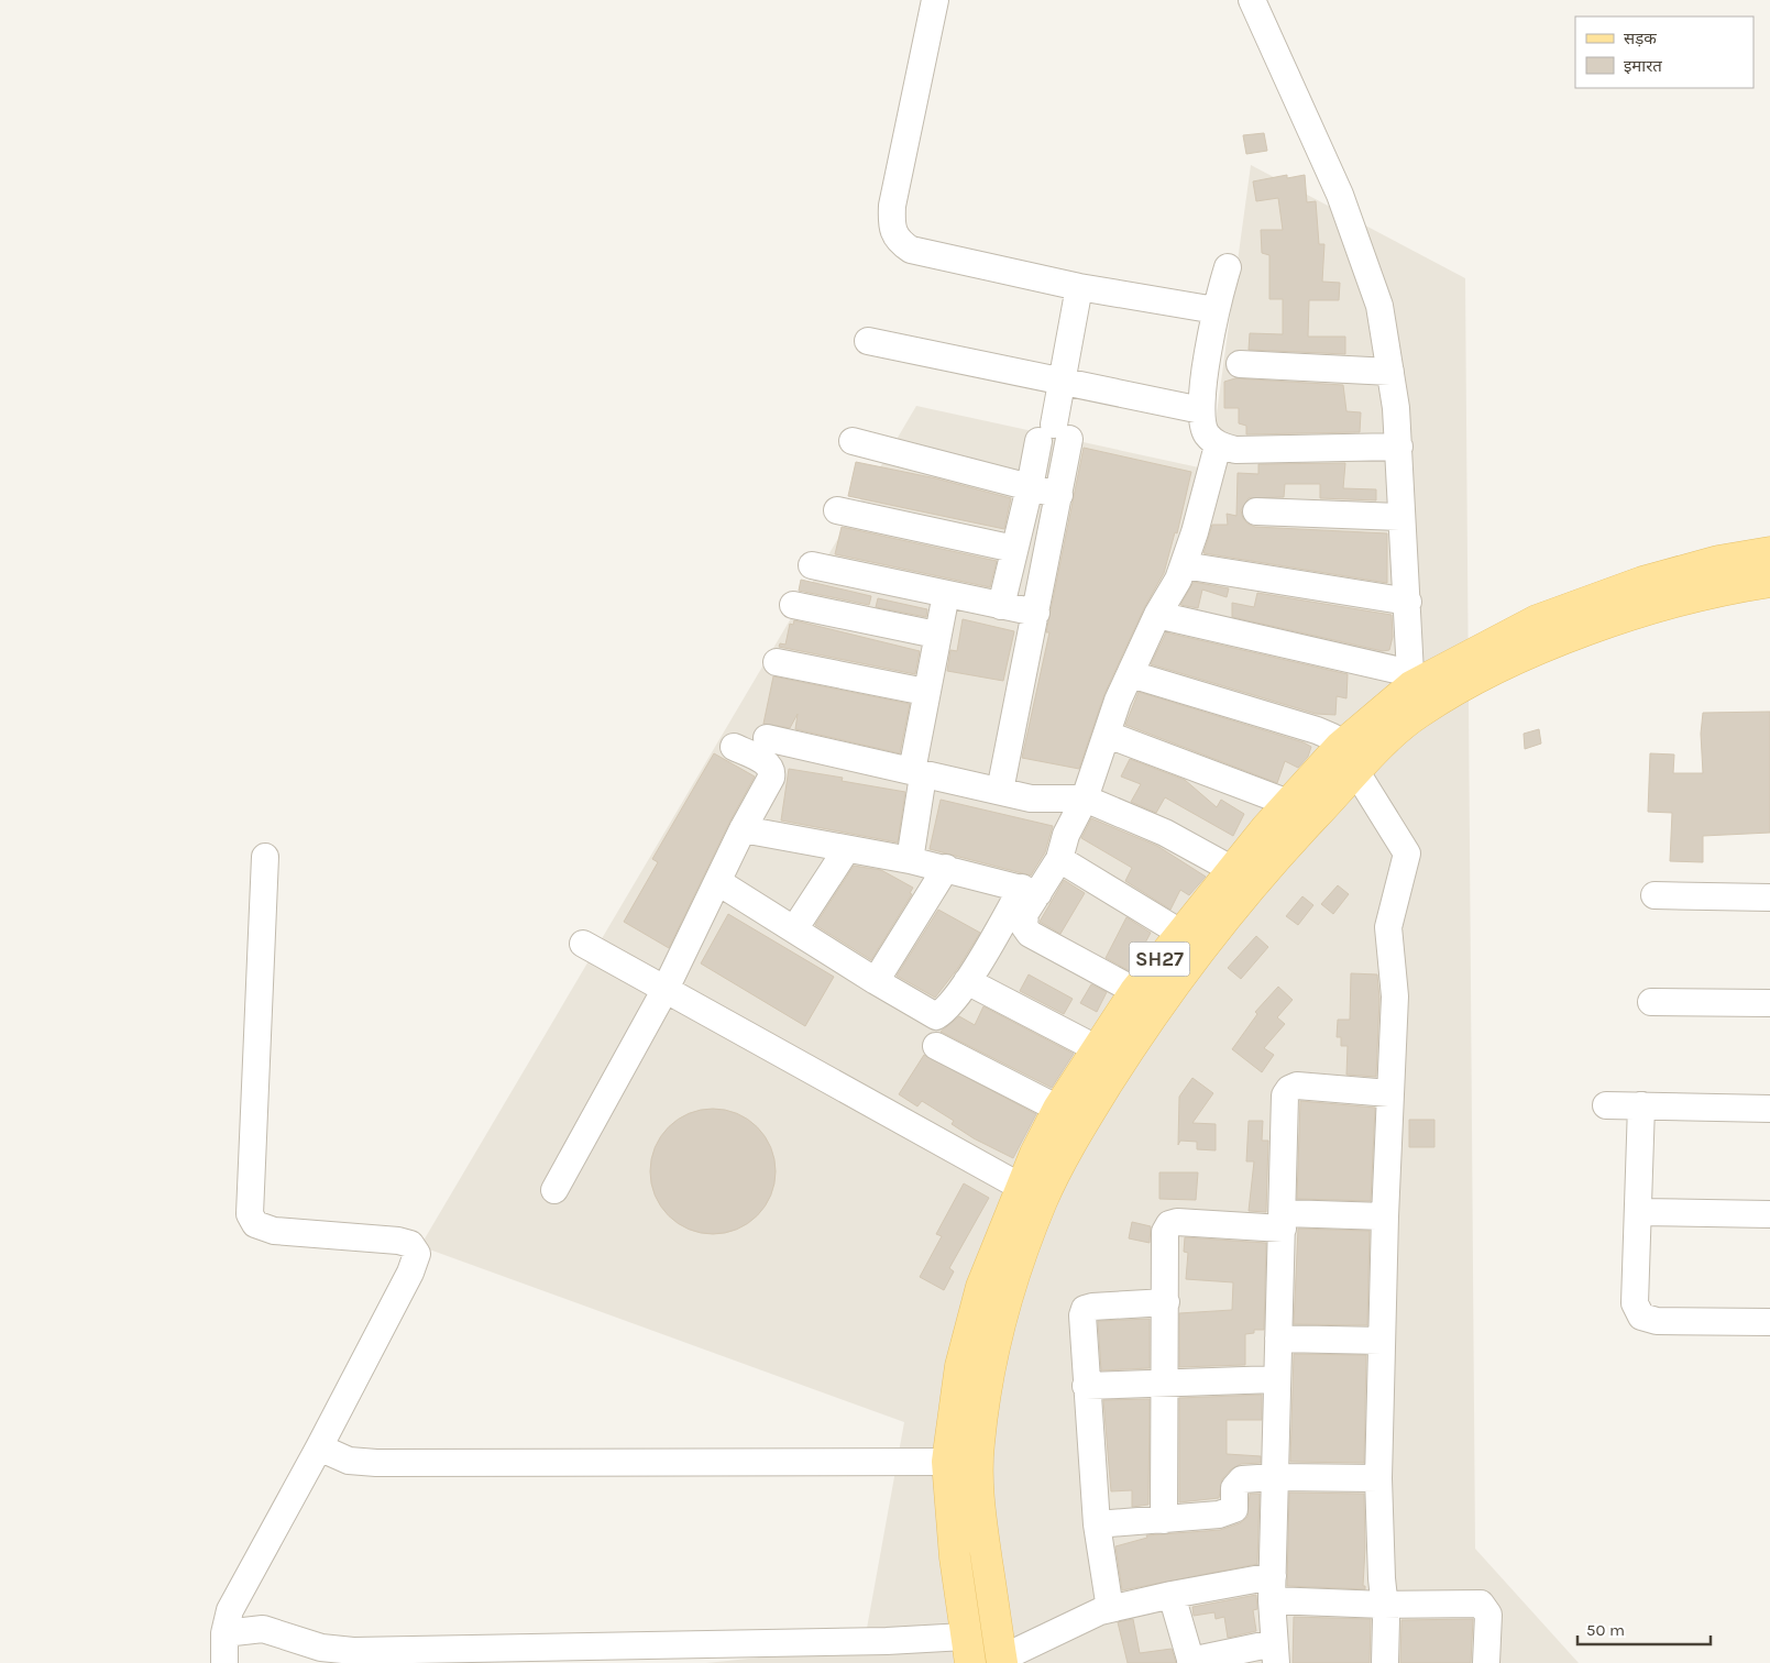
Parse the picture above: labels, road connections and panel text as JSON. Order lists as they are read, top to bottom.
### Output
{
  "streets": {
    "main road": ["SH27"]
  },
  "legend": ["सड़क", "इमारत"],
  "scale_bar": "50 m"
}
